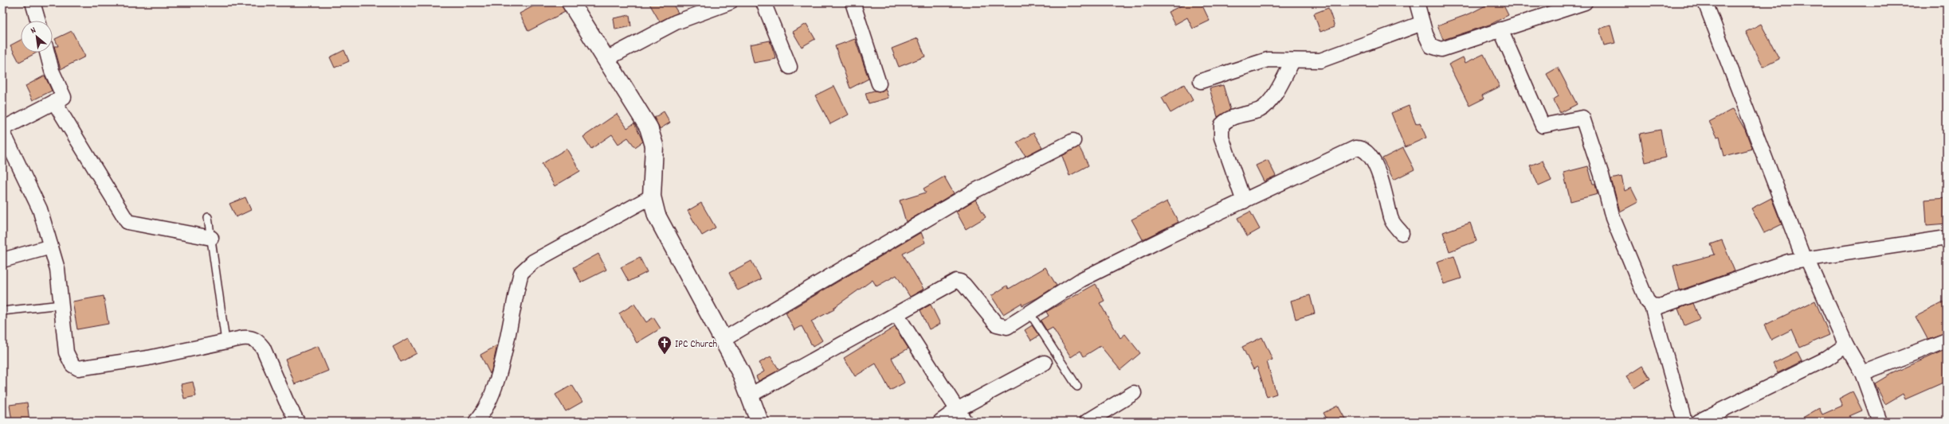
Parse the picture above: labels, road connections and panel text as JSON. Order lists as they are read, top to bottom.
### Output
{
  "places": {
    "church": ["IPC Church"]
  },
  "north": "top left"
}
